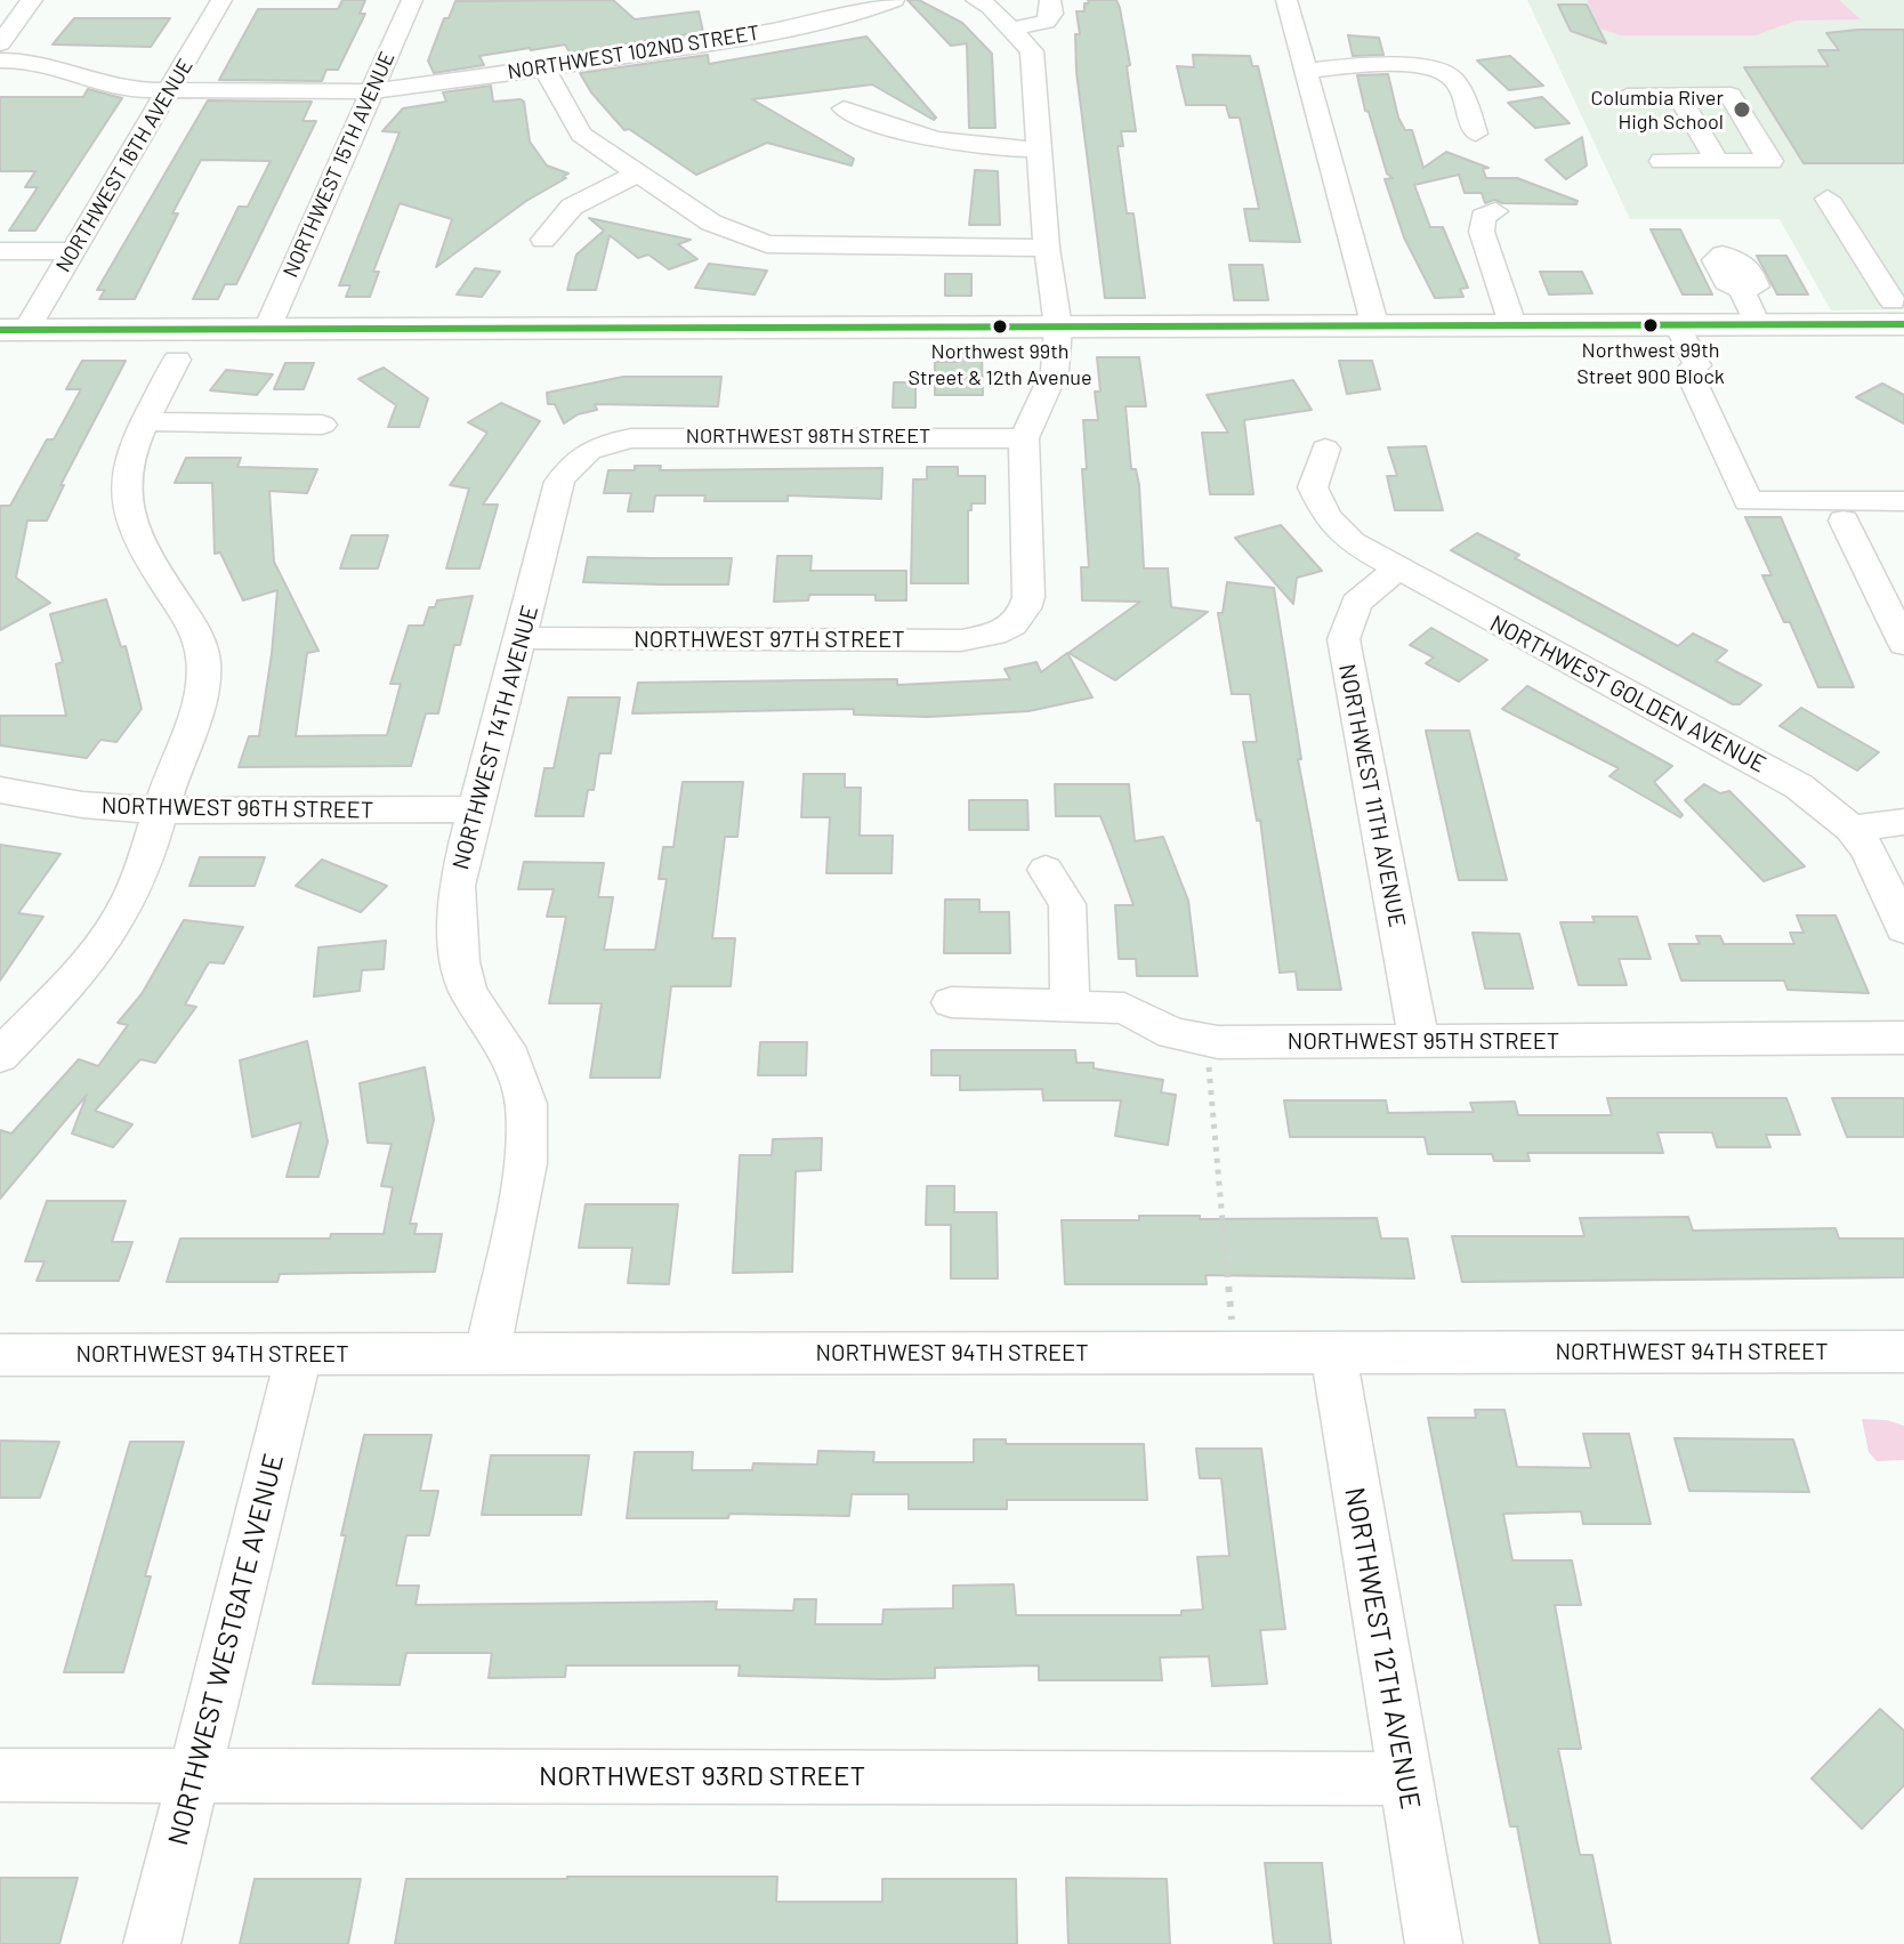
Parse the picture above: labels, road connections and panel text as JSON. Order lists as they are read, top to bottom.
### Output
{
  "streets": {
    "street": [
      "NORTHWEST 102ND STREET",
      "NORTHWEST 15TH AVENUE",
      "NORTHWEST 16TH AVENUE",
      "NORTHWEST 98TH STREET",
      "NORTHWEST 97TH STREET",
      "NORTHWEST GOLDEN AVENUE",
      "NORTHWEST 14TH AVENUE",
      "NORTHWEST 11TH AVENUE",
      "NORTHWEST 96TH STREET",
      "NORTHWEST 95TH STREET",
      "NORTHWEST 94TH STREET",
      "NORTHWEST 12TH AVENUE",
      "NORTHWEST WESTGATE AVENUE",
      "NORTHWEST 93RD STREET"
    ]
  },
  "crossings": [
    ["NORTHWEST 102ND STREET", "NORTHWEST 15TH AVENUE"],
    ["NORTHWEST 102ND STREET", "NORTHWEST 16TH AVENUE"],
    ["NORTHWEST 98TH STREET", "NORTHWEST 97TH STREET"],
    ["NORTHWEST 98TH STREET", "NORTHWEST 14TH AVENUE"],
    ["NORTHWEST 97TH STREET", "NORTHWEST 14TH AVENUE"],
    ["NORTHWEST GOLDEN AVENUE", "NORTHWEST 11TH AVENUE"],
    ["NORTHWEST 14TH AVENUE", "NORTHWEST 96TH STREET"],
    ["NORTHWEST 14TH AVENUE", "NORTHWEST 94TH STREET"],
    ["NORTHWEST 11TH AVENUE", "NORTHWEST 95TH STREET"],
    ["NORTHWEST 94TH STREET", "NORTHWEST 12TH AVENUE"],
    ["NORTHWEST 94TH STREET", "NORTHWEST WESTGATE AVENUE"],
    ["NORTHWEST 12TH AVENUE", "NORTHWEST 93RD STREET"],
    ["NORTHWEST WESTGATE AVENUE", "NORTHWEST 93RD STREET"]
  ],
  "places": ["Columbia River High School", "Northwest 99th Street 900 Block", "Northwest 99th Street & 12th Avenue"]
}
